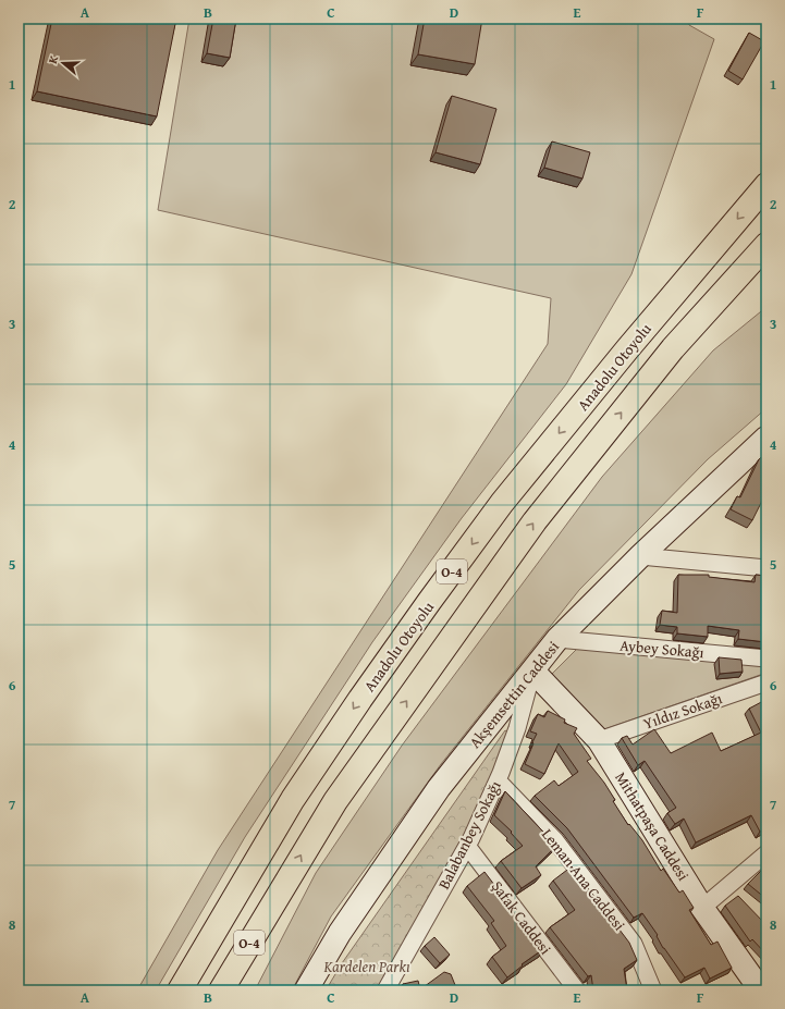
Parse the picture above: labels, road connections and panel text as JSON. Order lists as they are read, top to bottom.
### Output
{
  "streets": {
    "highway": ["Anadolu Otoyolu", "O-4"],
    "main road": ["Akşemsettin Caddesi", "Mithatpaşa Caddesi"],
    "street": [
      "Aybey Sokağı",
      "Yıldız Sokağı",
      "Balabanbey Sokağı",
      "Leman Ana Caddesi",
      "Şafak Caddesi"
    ]
  },
  "crossings": [
    ["Aybey Sokağı", "Akşemsettin Caddesi"],
    ["Akşemsettin Caddesi", "Mithatpaşa Caddesi"],
    ["Akşemsettin Caddesi", "Balabanbey Sokağı"],
    ["Yıldız Sokağı", "Mithatpaşa Caddesi"],
    ["Mithatpaşa Caddesi", "Balabanbey Sokağı"],
    ["Balabanbey Sokağı", "Leman Ana Caddesi"],
    ["Balabanbey Sokağı", "Şafak Caddesi"]
  ],
  "parks": ["Kardelen Parkı"],
  "north": "left",
  "grid": {
    "columns": [
      "A",
      "B",
      "C",
      "D",
      "E",
      "F"
    ],
    "rows": [
      "1",
      "2",
      "3",
      "4",
      "5",
      "6",
      "7",
      "8"
    ]
  }
}
